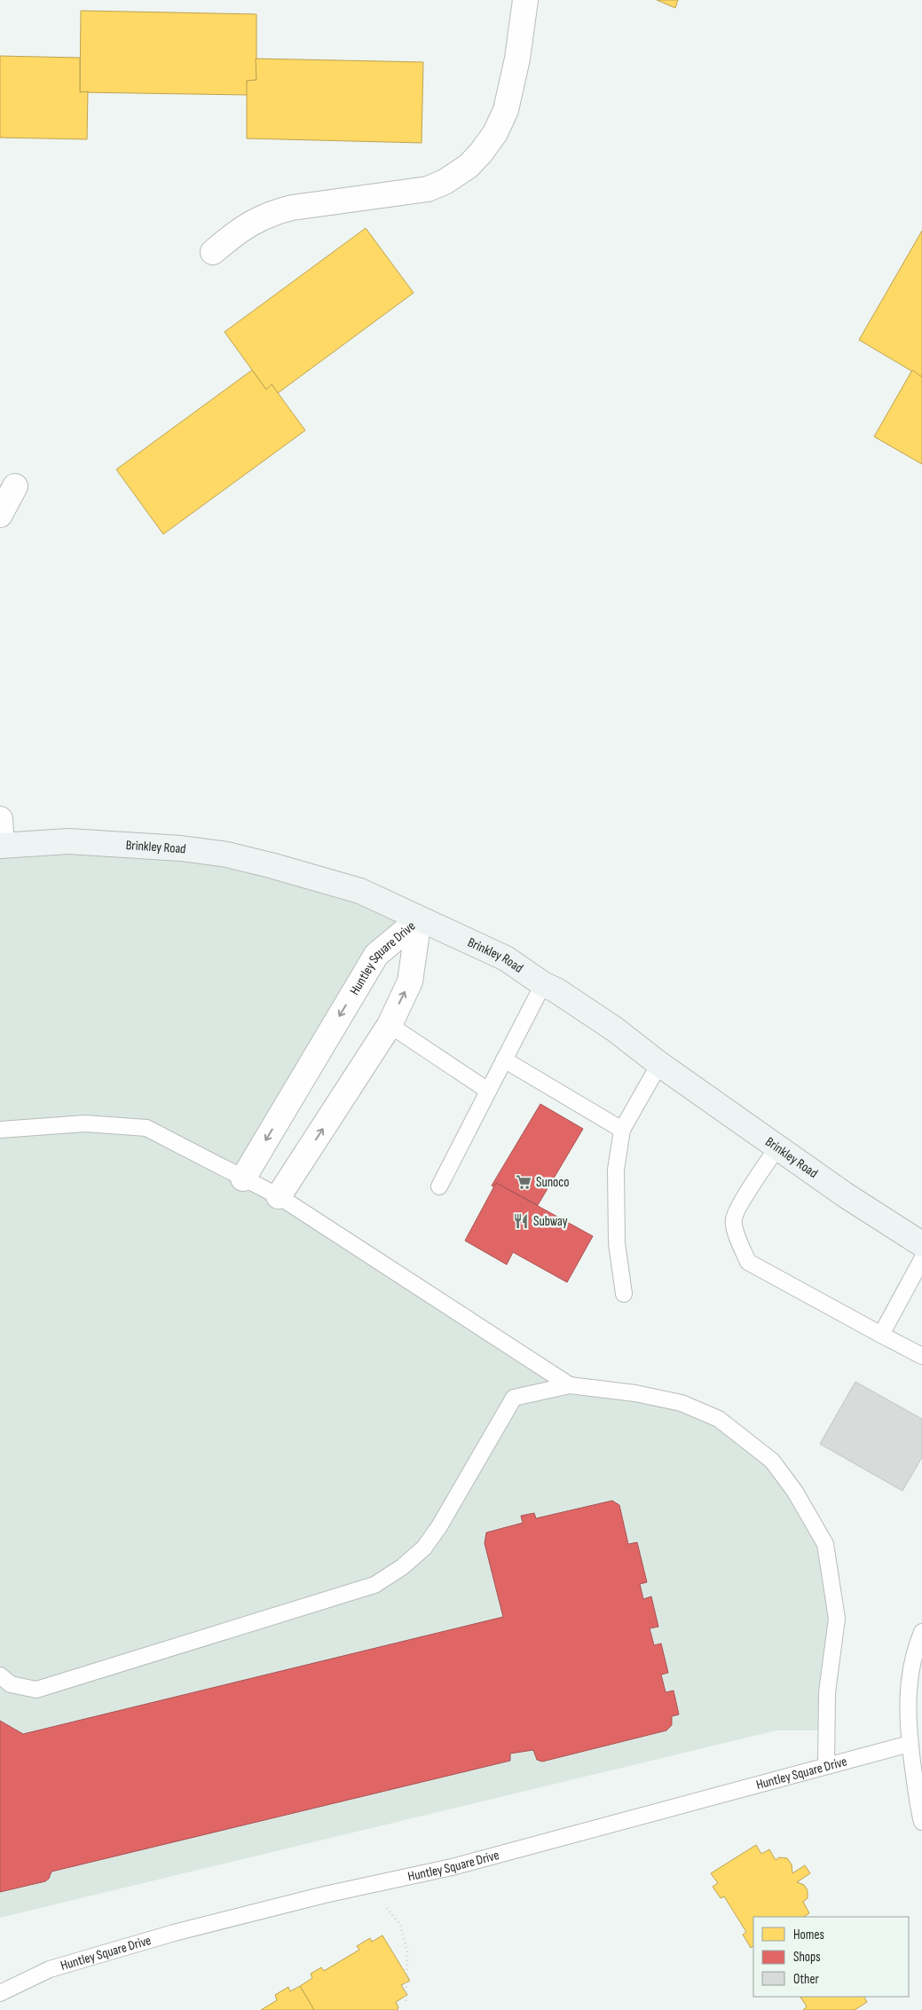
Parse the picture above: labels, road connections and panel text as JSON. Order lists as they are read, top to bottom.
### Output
{
  "streets": {
    "main road": ["Brinkley Road"],
    "street": ["Huntley Square Drive"]
  },
  "crossings": [
    ["Brinkley Road", "Huntley Square Drive"]
  ],
  "places": {
    "supermarket": ["Sunoco"],
    "restaurant": ["Subway"]
  },
  "legend": ["Homes", "Shops", "Other"]
}
